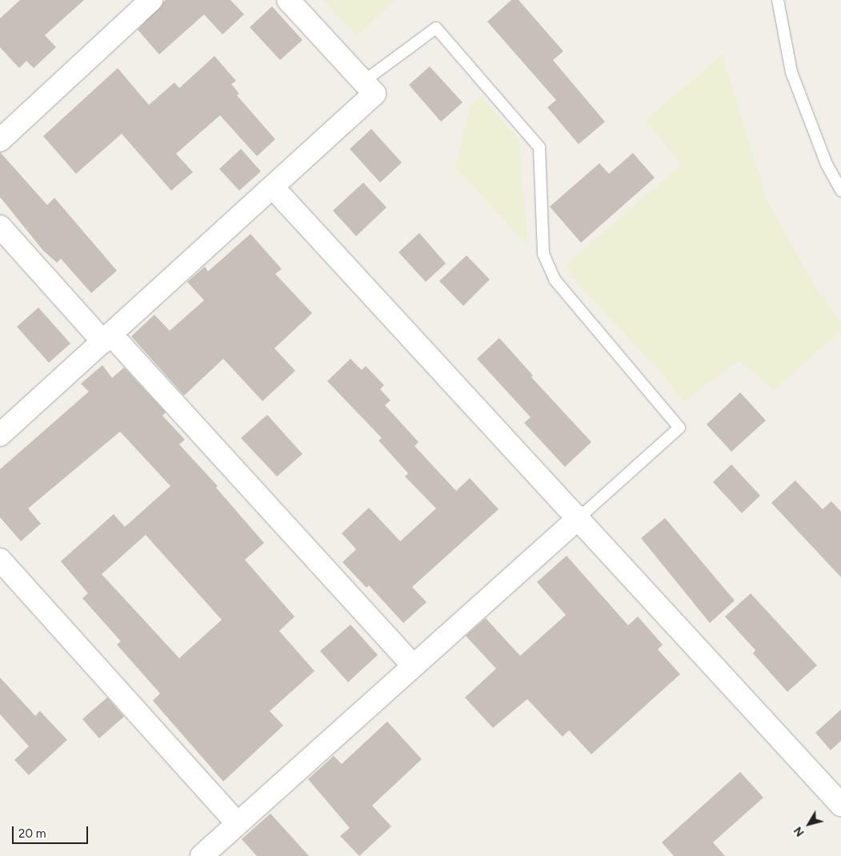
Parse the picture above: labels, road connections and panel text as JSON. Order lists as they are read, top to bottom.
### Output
{
  "scale_bar": "20 m",
  "north": "bottom left"
}
